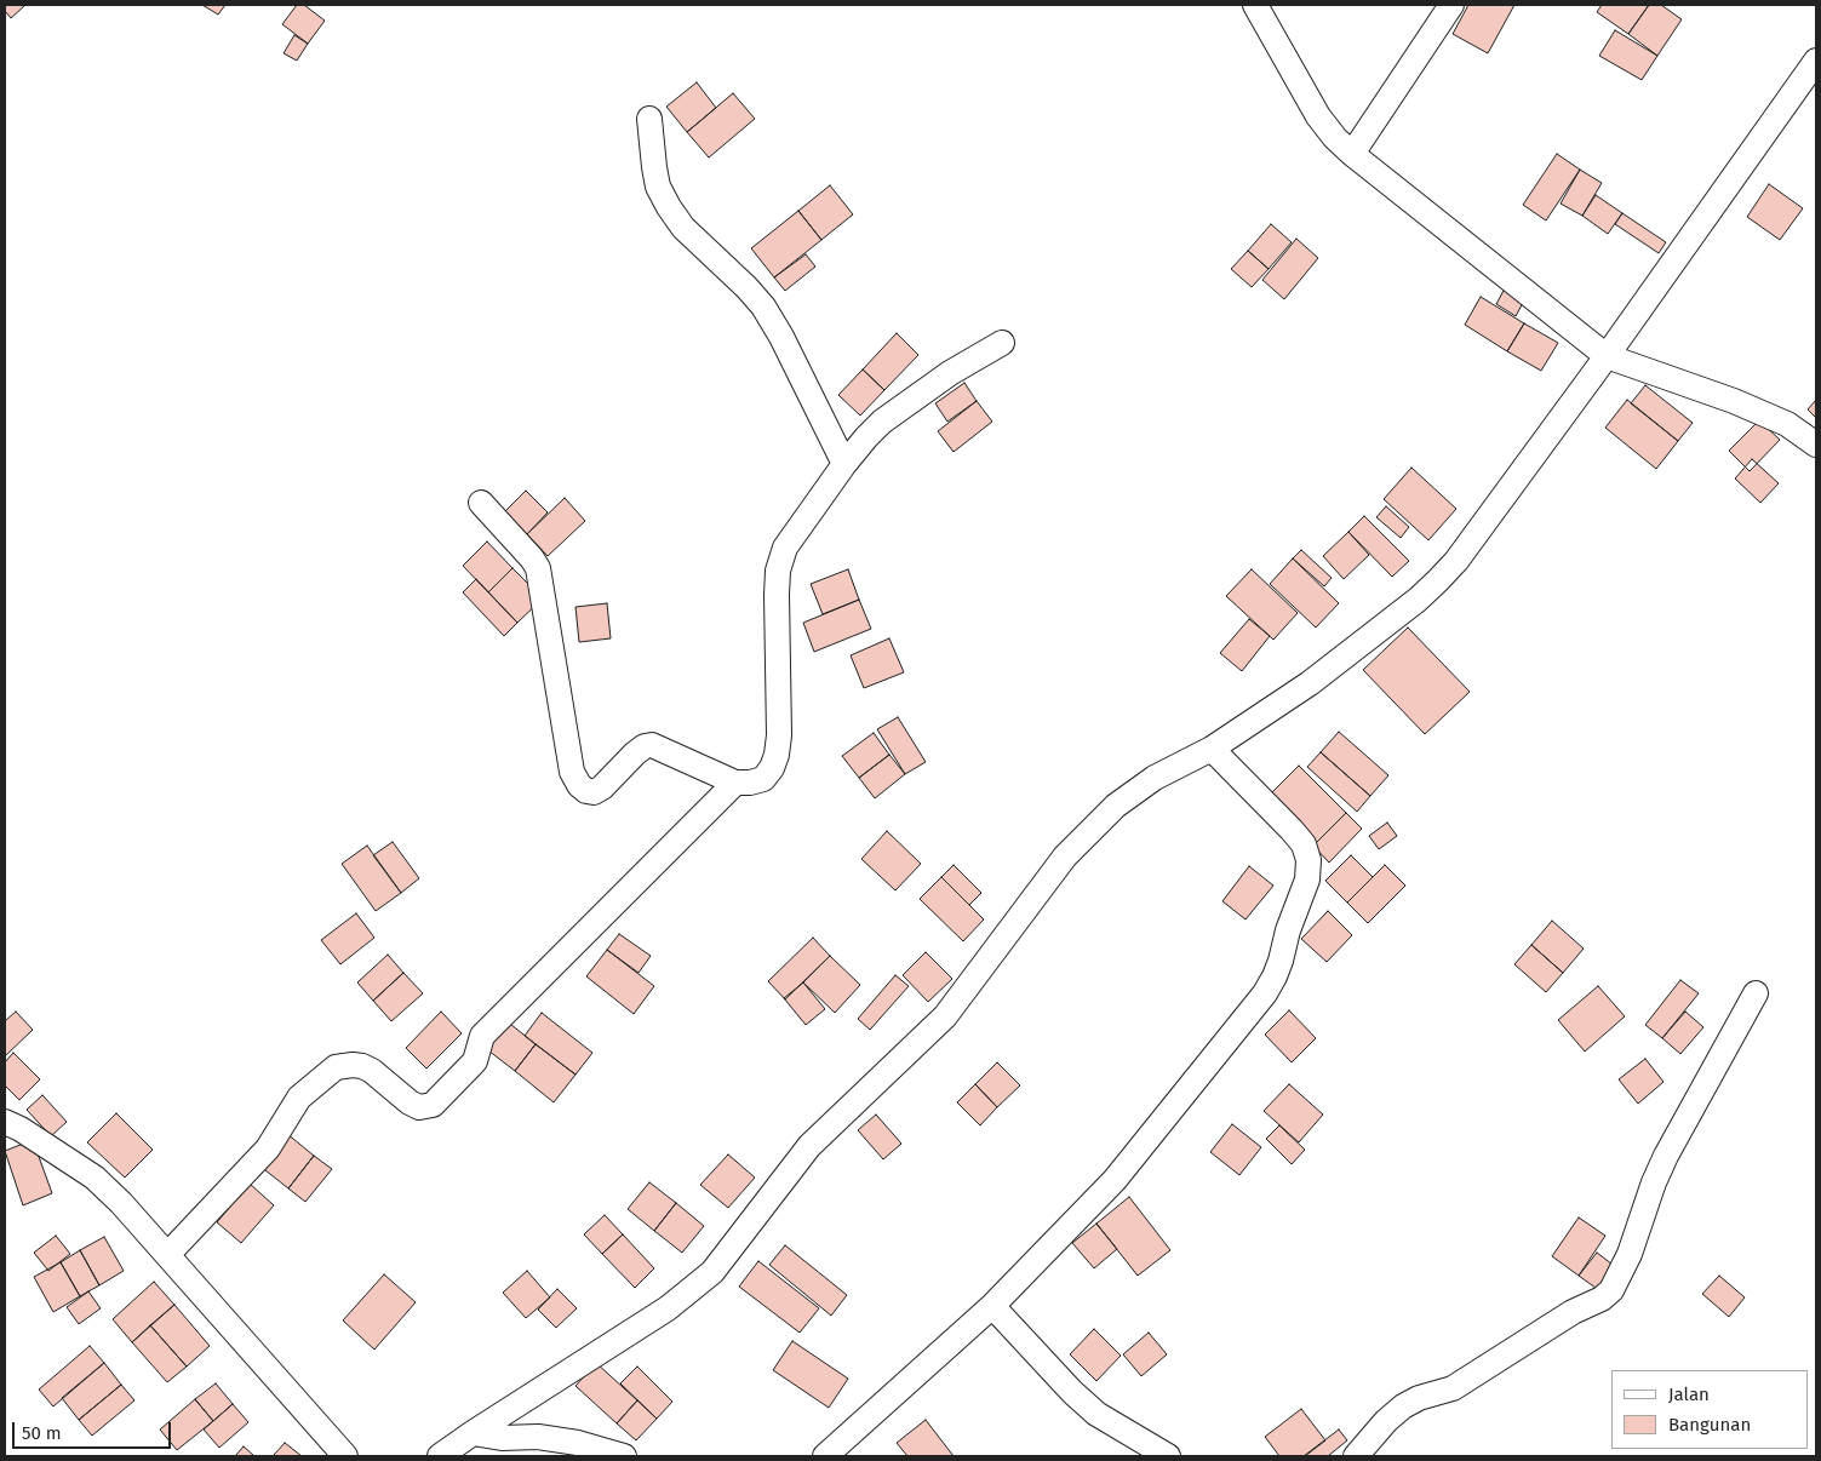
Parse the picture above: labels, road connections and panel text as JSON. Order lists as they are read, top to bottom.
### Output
{
  "legend": ["Jalan", "Bangunan"],
  "scale_bar": "50 m"
}
